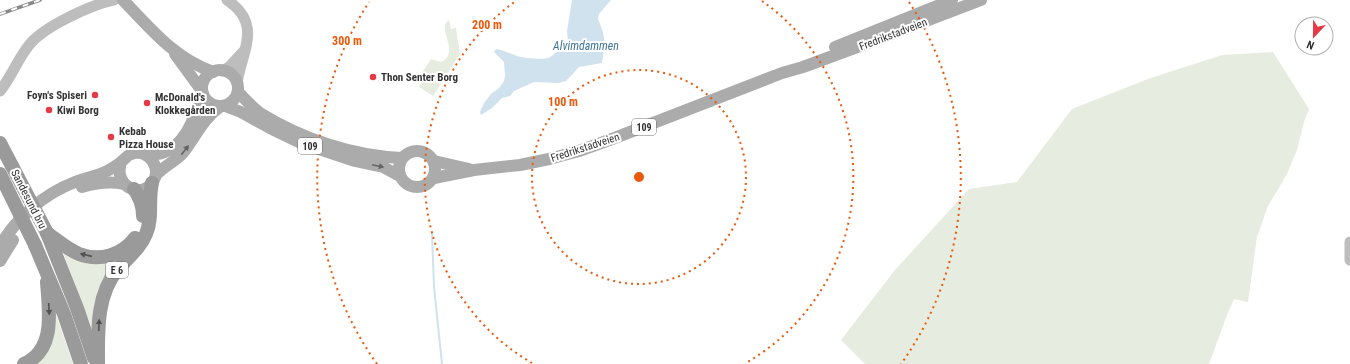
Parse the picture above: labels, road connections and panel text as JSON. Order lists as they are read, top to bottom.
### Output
{
  "streets": {
    "highway": ["Sandesund bru", "E 6"],
    "main road": ["Fredrikstadveien", "109"]
  },
  "crossings": [
    ["Fredrikstadveien", "109"],
    ["Sandesund bru", "E 6"]
  ],
  "water": ["Alvimdammen"],
  "places": [
    "Thon Senter Borg",
    "Foyn's Spiseri",
    "McDonald's Klokkegården",
    "Kiwi Borg",
    "Kebab Pizza House"
  ],
  "north": "bottom",
  "rings": ["200 m", "300 m", "100 m"]
}
